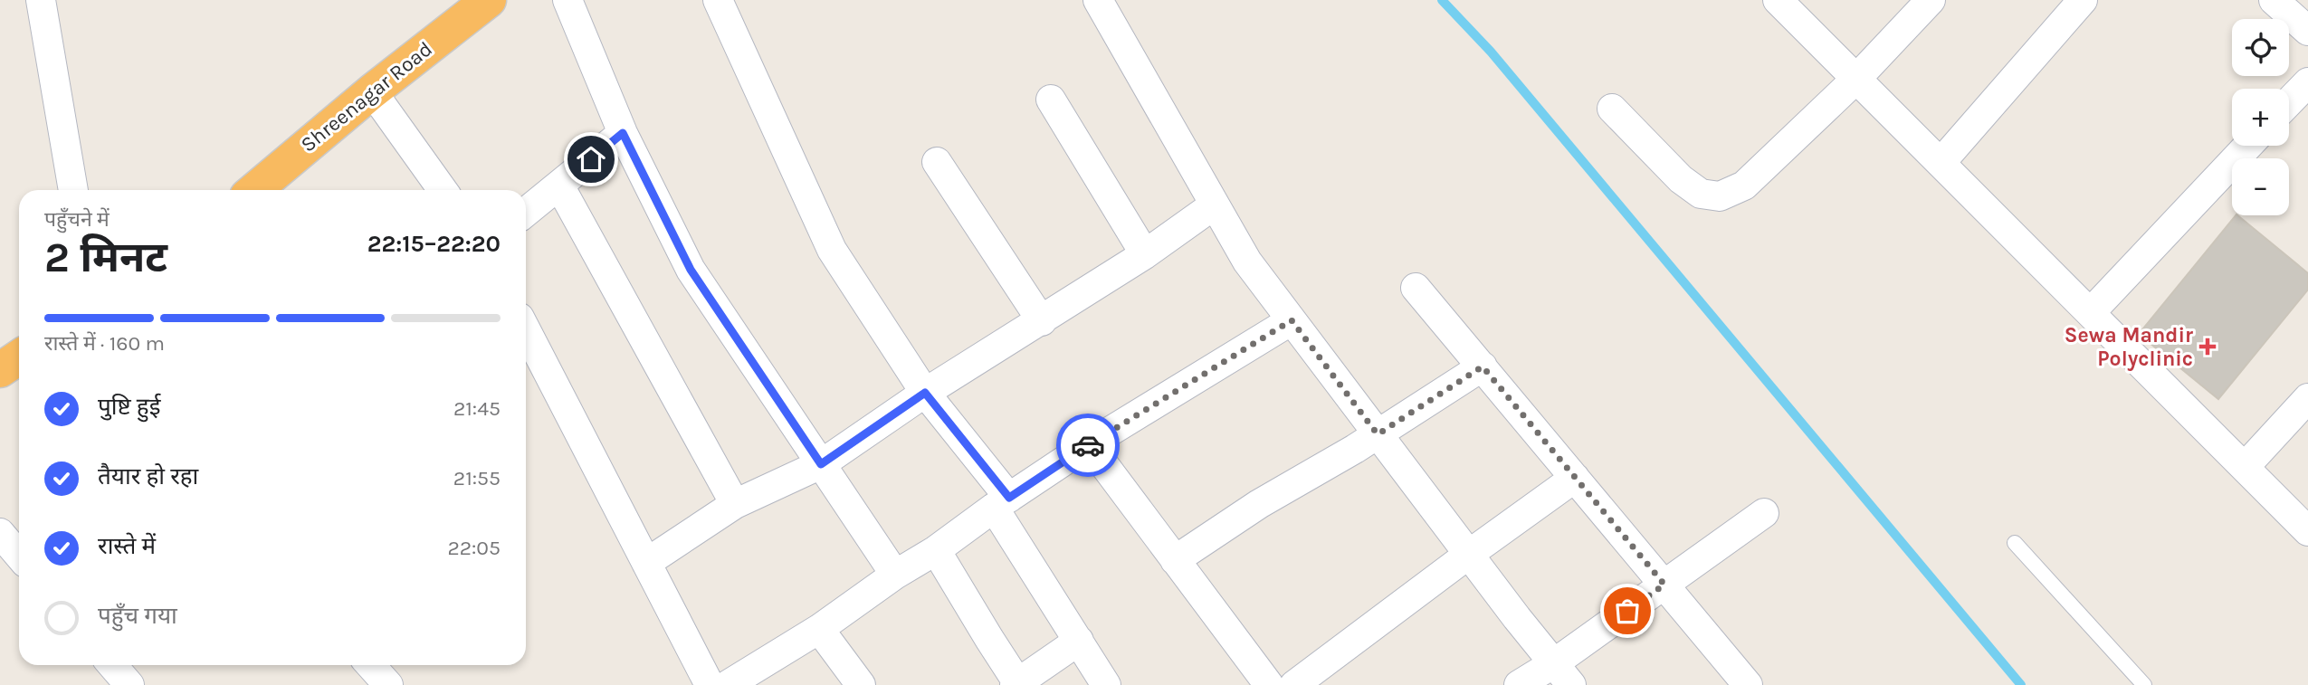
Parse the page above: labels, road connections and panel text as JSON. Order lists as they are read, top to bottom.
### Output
{
  "streets": {
    "highway": ["Shreenagar Road"]
  },
  "places": {
    "health": ["Sewa Mandir Polyclinic"]
  },
  "page": {
    "map_buttons": ["+", "−"],
    "heading": ["2 मिनट", "पहुँचने में", "22:15–22:20"],
    "bar": "रास्ते में · 160 m",
    "list": [
      ["पुष्टि हुई", "21:45"],
      ["तैयार हो रहा", "21:55"],
      ["रास्ते में", "22:05"],
      "पहुँच गया"
    ]
  }
}
